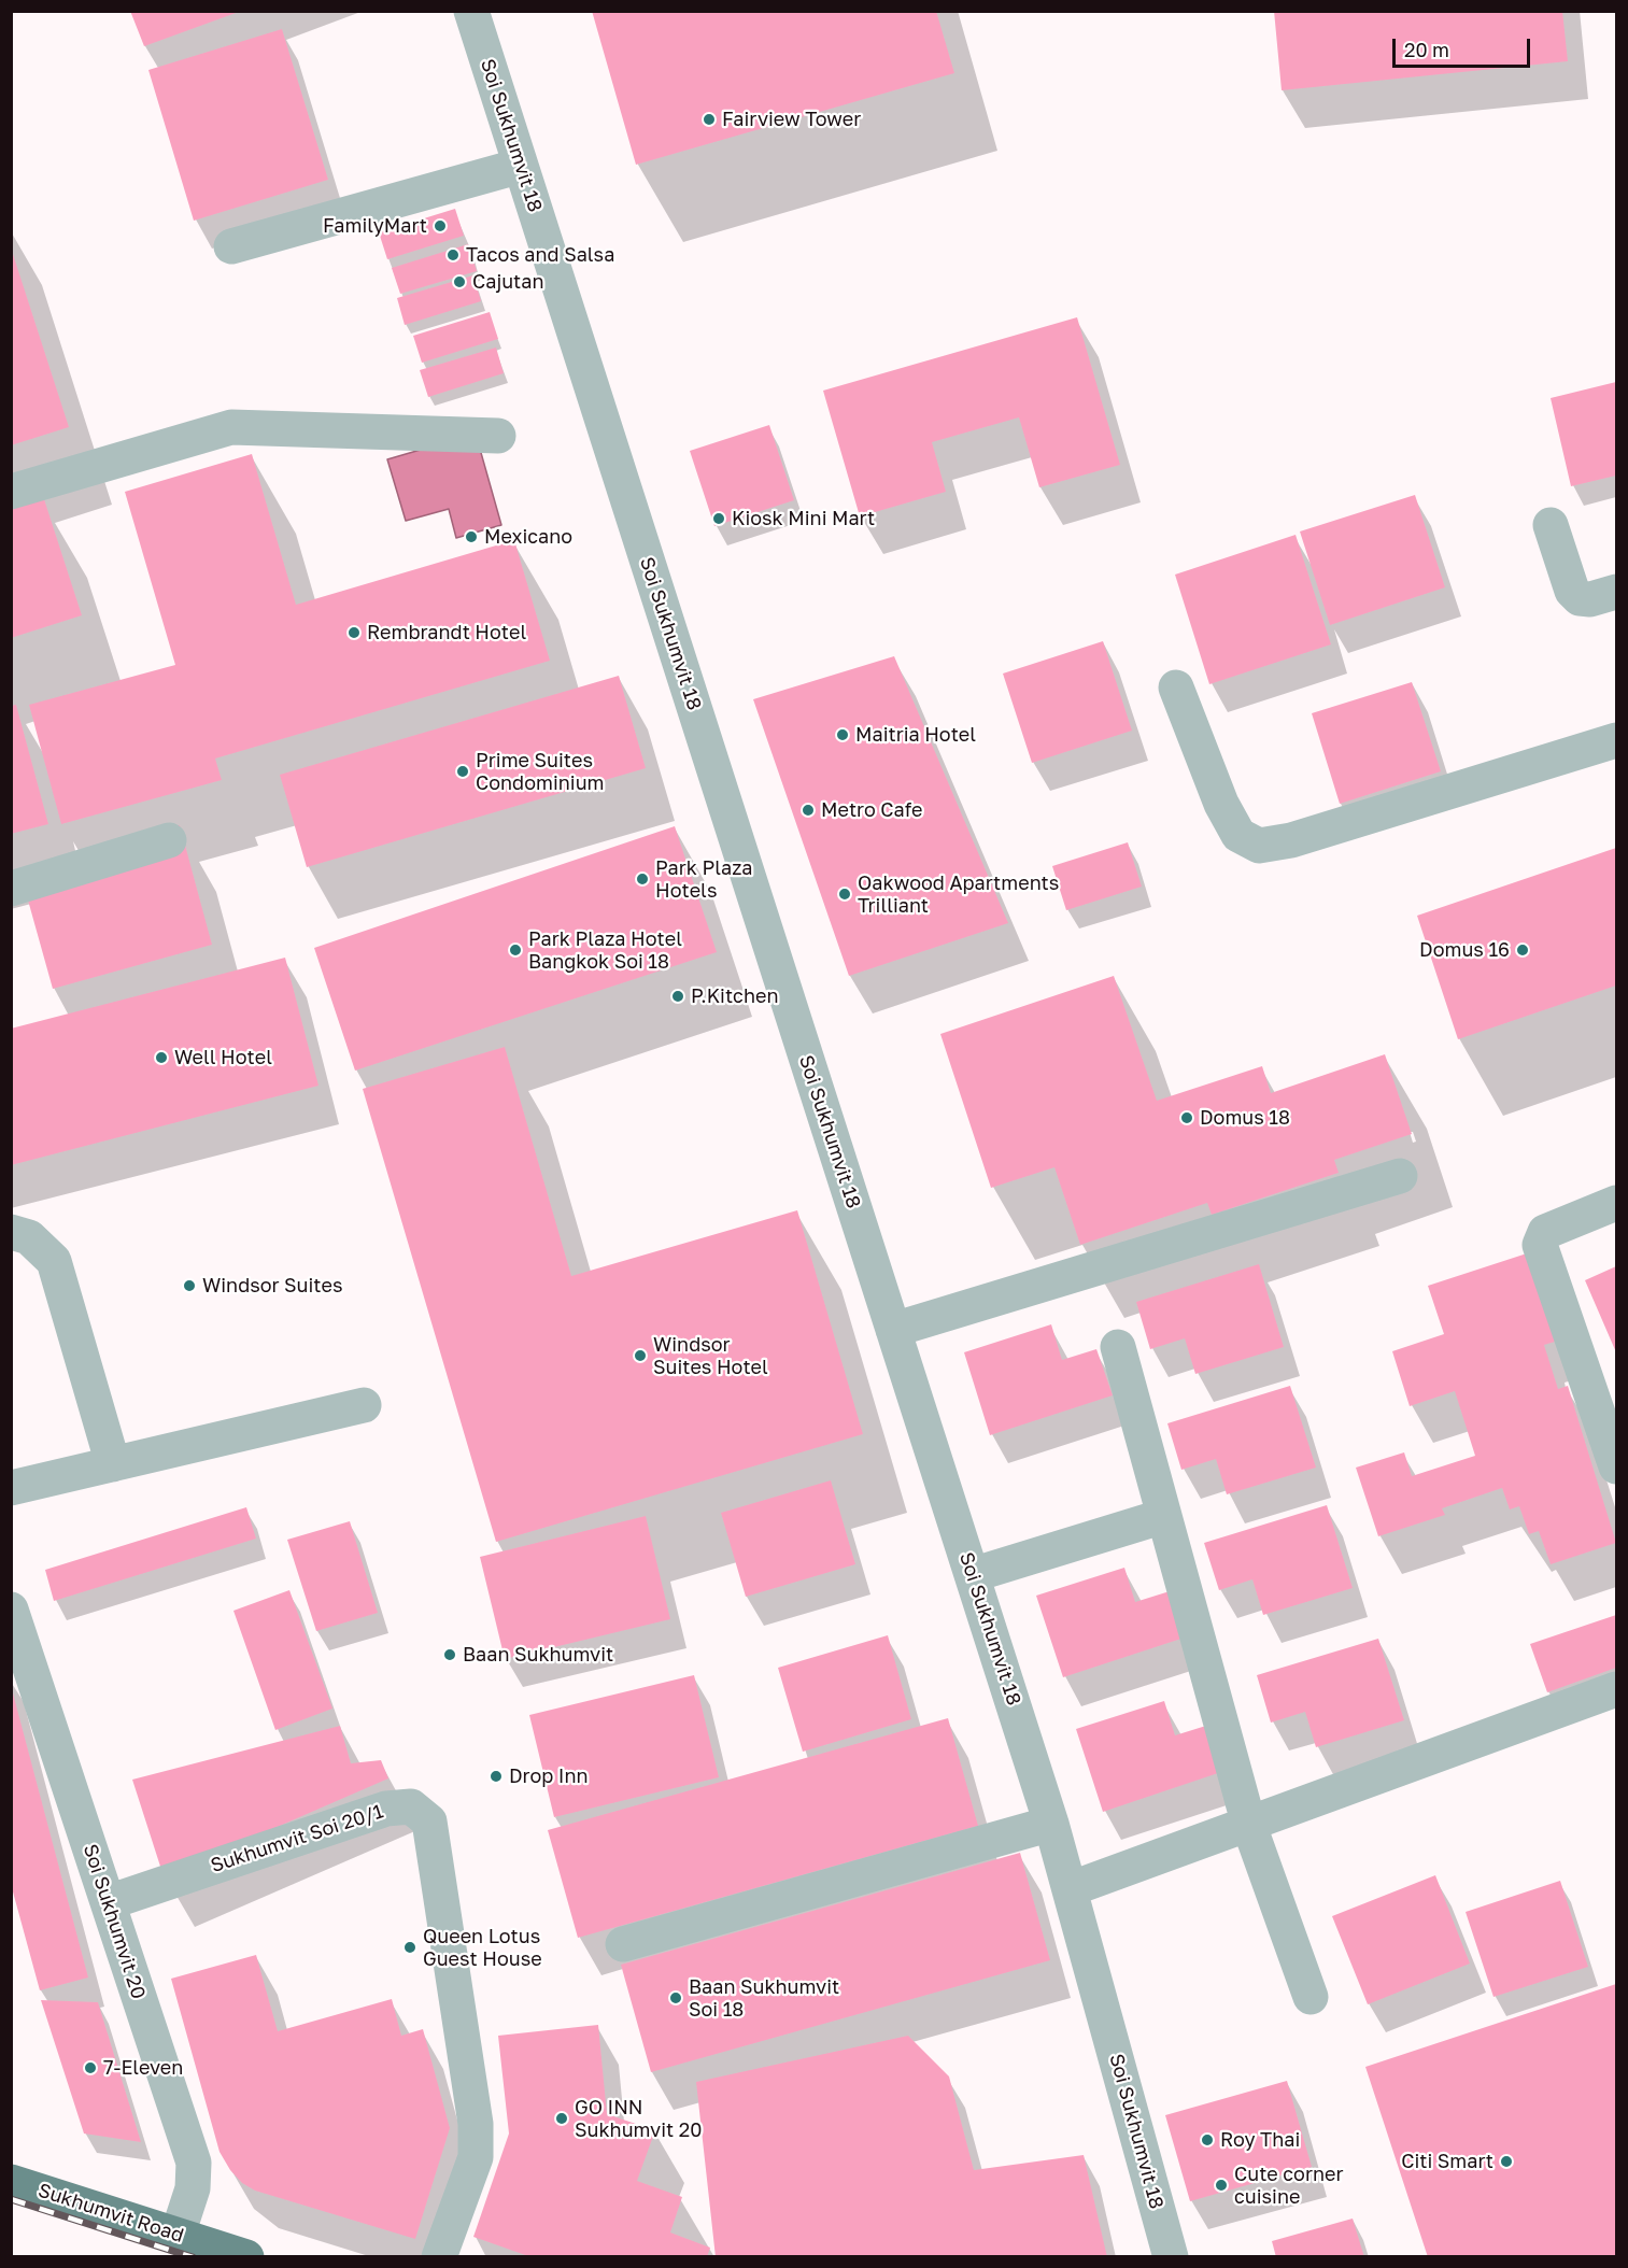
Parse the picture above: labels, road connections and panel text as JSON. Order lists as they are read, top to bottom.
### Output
{
  "streets": {
    "main road": ["Sukhumvit Road"],
    "street": ["Soi Sukhumvit 18", "Sukhumvit Soi 20/1", "Soi Sukhumvit 20"]
  },
  "crossings": [
    ["Sukhumvit Soi 20/1", "Soi Sukhumvit 20"],
    ["Soi Sukhumvit 20", "Sukhumvit Road"]
  ],
  "places": [
    "Fairview Tower",
    "FamilyMart",
    "Tacos and Salsa",
    "Cajutan",
    "Kiosk Mini Mart",
    "Mexicano",
    "Rembrandt Hotel",
    "Maitria Hotel",
    "Prime Suites Condominium",
    "Metro Cafe",
    "Park Plaza Hotels",
    "Oakwood Apartments Trilliant",
    "Park Plaza Hotel Bangkok Soi 18",
    "Domus 16",
    "P.Kitchen",
    "Well Hotel",
    "Domus 18",
    "Windsor Suites",
    "Windsor Suites Hotel",
    "Baan Sukhumvit",
    "Drop Inn",
    "Queen Lotus Guest House",
    "Baan Sukhumvit Soi 18",
    "7-Eleven",
    "GO INN Sukhumvit 20",
    "Roy Thai",
    "Citi Smart",
    "Cute corner cuisine"
  ],
  "scale_bar": "20 m"
}
